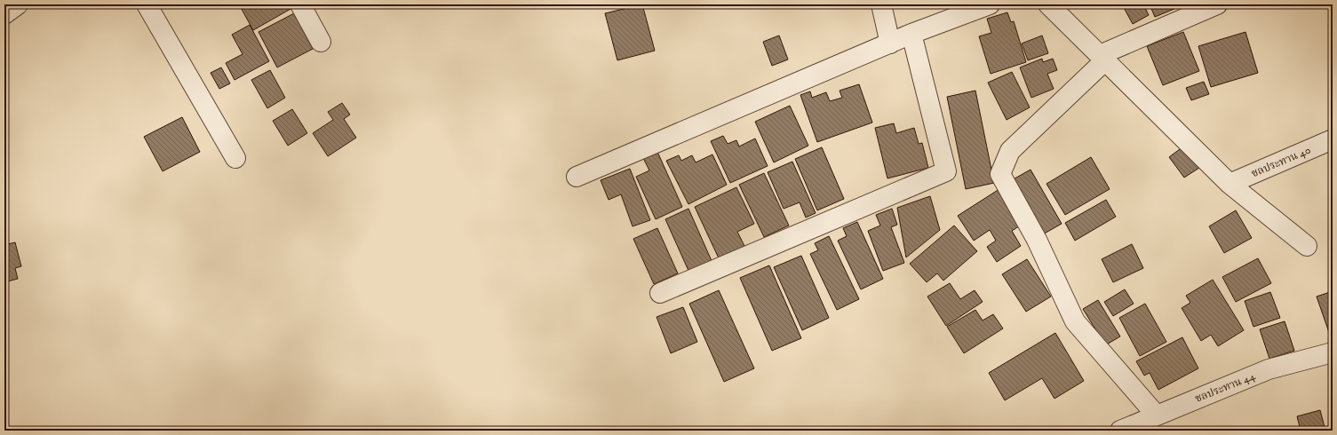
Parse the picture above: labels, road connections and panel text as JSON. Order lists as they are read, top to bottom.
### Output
{
  "streets": {
    "street": ["ชลประทาน 40", "ชลประทาน 44"]
  }
}
